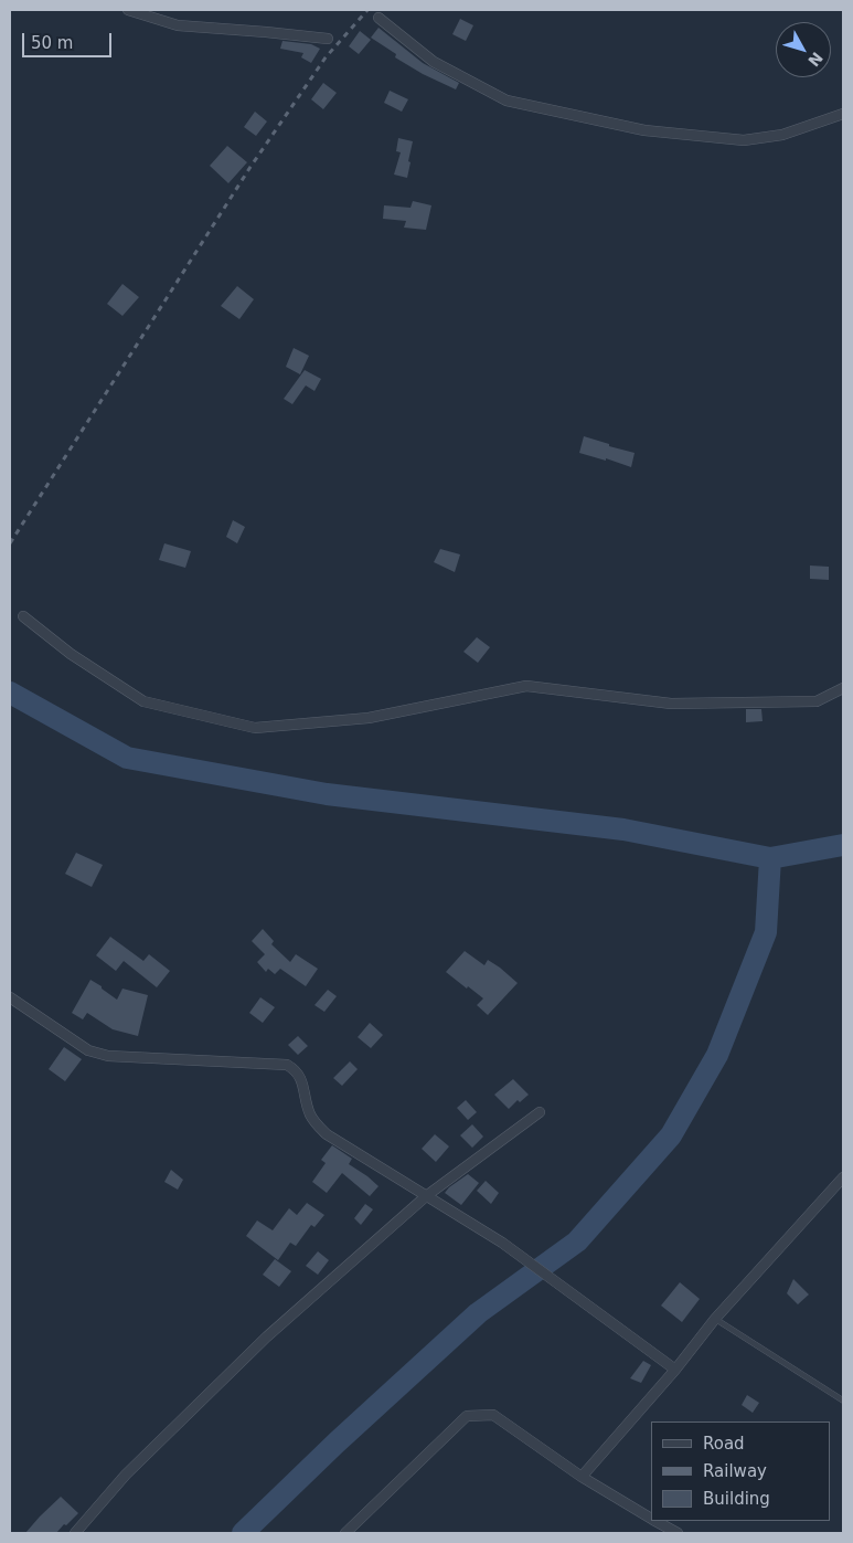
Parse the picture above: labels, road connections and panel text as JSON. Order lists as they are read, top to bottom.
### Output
{
  "legend": ["Road", "Railway", "Building"],
  "scale_bar": "50 m",
  "north": "bottom right"
}
